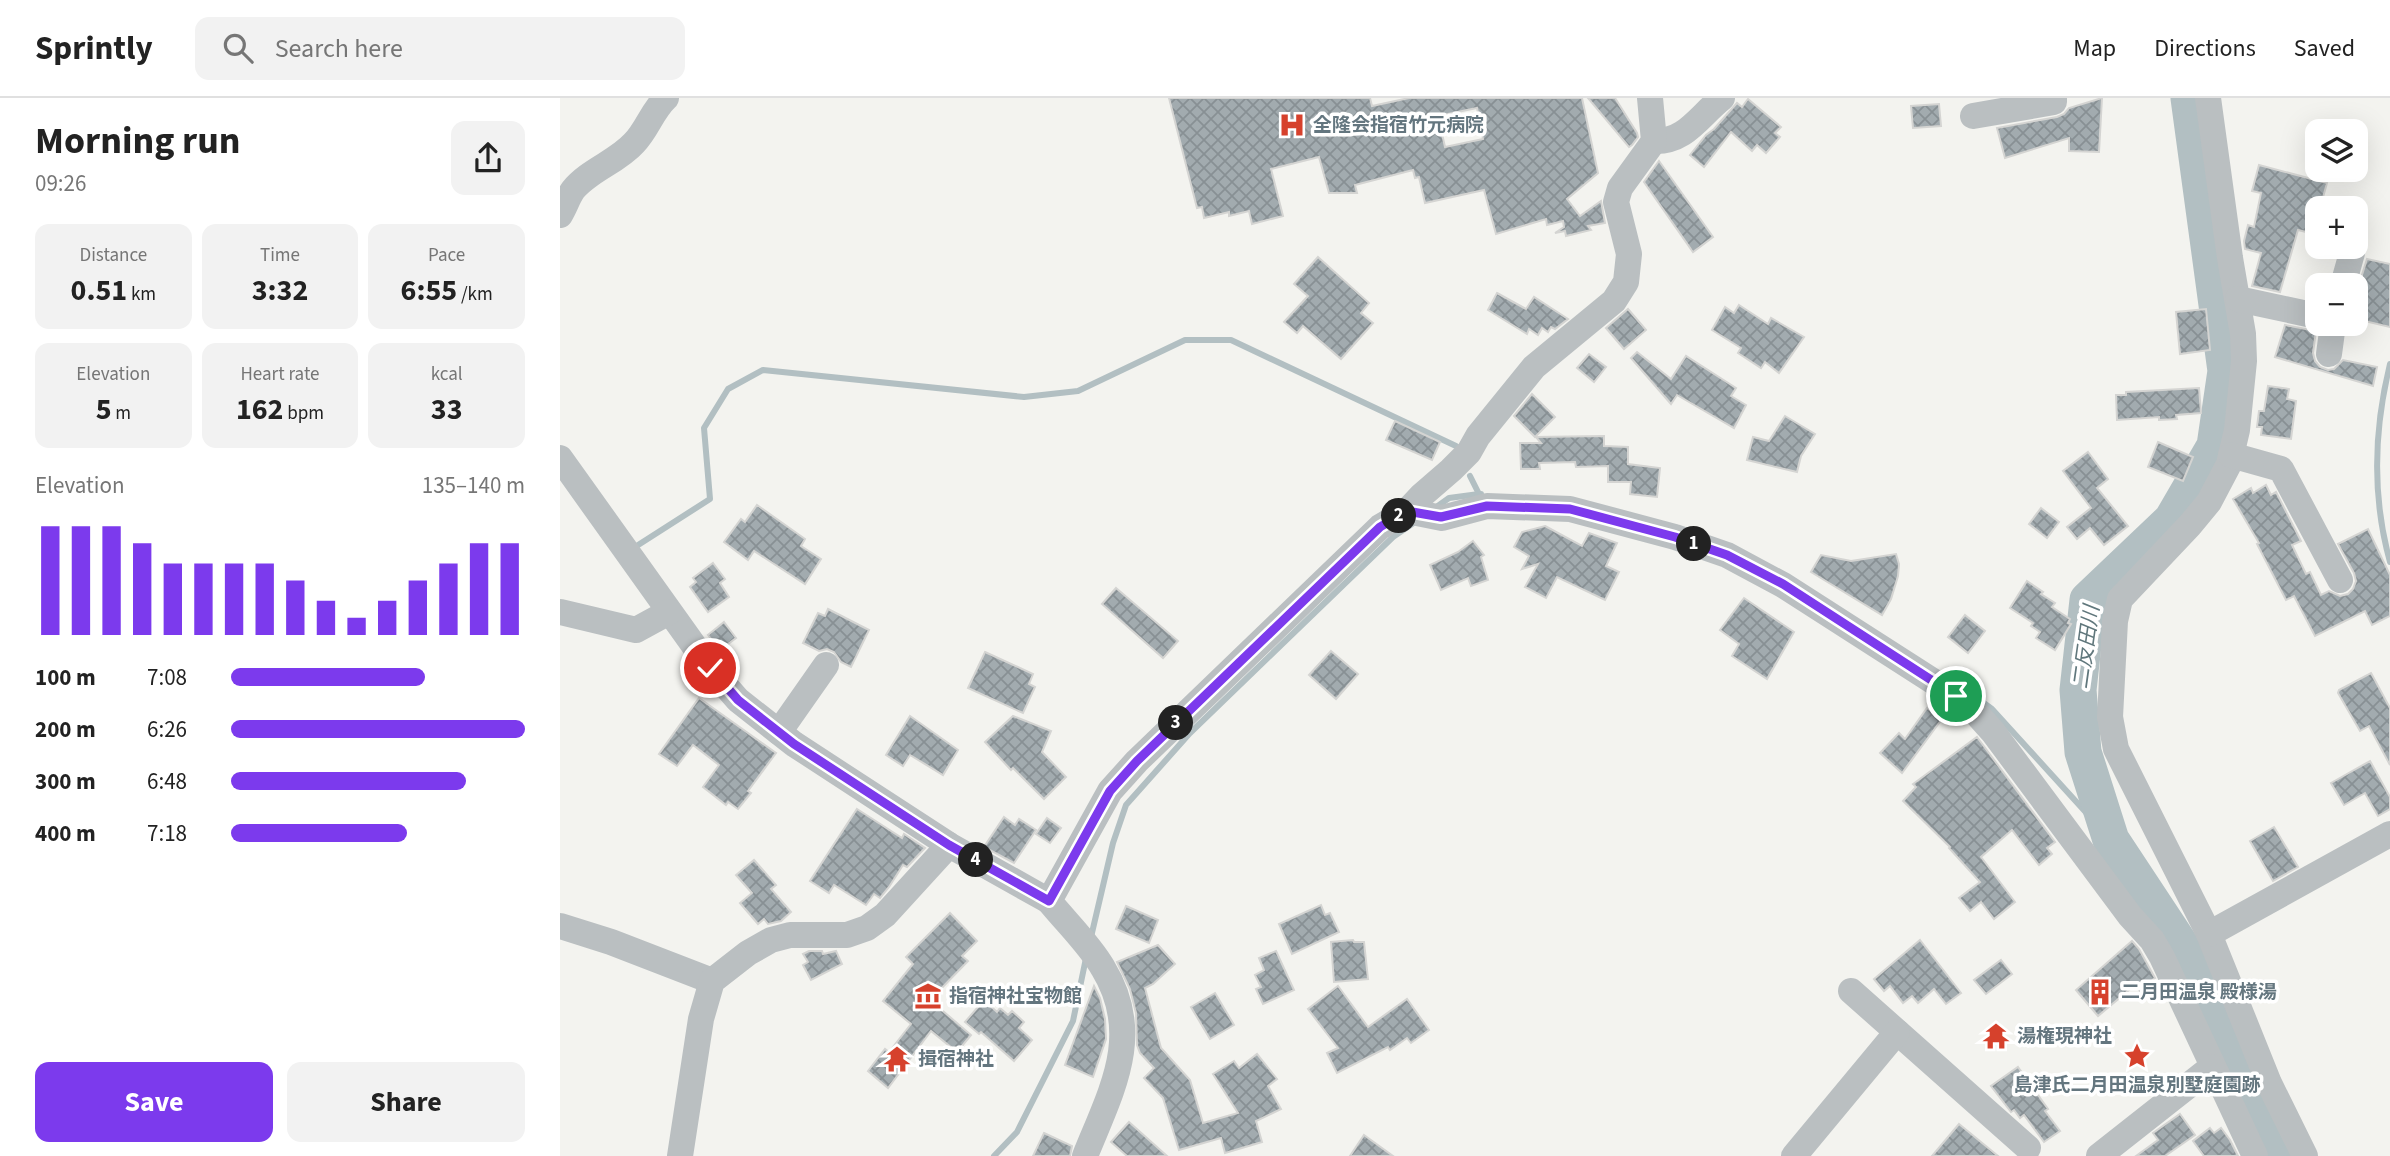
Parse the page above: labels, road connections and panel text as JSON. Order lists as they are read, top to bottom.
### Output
{
  "water": ["二反田川"],
  "places": {
    "hospital": ["全隆会指宿竹元病院"],
    "building": ["二月田温泉 殿様湯"],
    "museum": ["指宿神社宝物館"],
    "temple": ["湯権現神社", "揖宿神社"],
    "place": ["島津氏二月田温泉別墅庭園跡"]
  },
  "page": {
    "header": "Sprintly",
    "search": "Search here",
    "nav": ["Map", "Directions", "Saved"],
    "heading": ["Morning run", "09:26"],
    "map_buttons": ["+", "−"],
    "stats": [
      ["Distance", "0.51 km"],
      ["Time", "3:32"],
      ["Pace", "6:55 /km"],
      ["Elevation", "5 m"],
      ["Heart rate", "162 bpm"],
      ["kcal", "33"]
    ],
    "chart": ["Elevation", "135–140 m"],
    "pins": [
      "2",
      "1",
      "3",
      "4"
    ],
    "list": [
      {
        "name": "100 m",
        "note": "7:08"
      },
      {
        "name": "200 m",
        "note": "6:26"
      },
      {
        "name": "300 m",
        "note": "6:48"
      },
      {
        "name": "400 m",
        "note": "7:18"
      }
    ],
    "buttons": ["Save", "Share"]
  }
}
